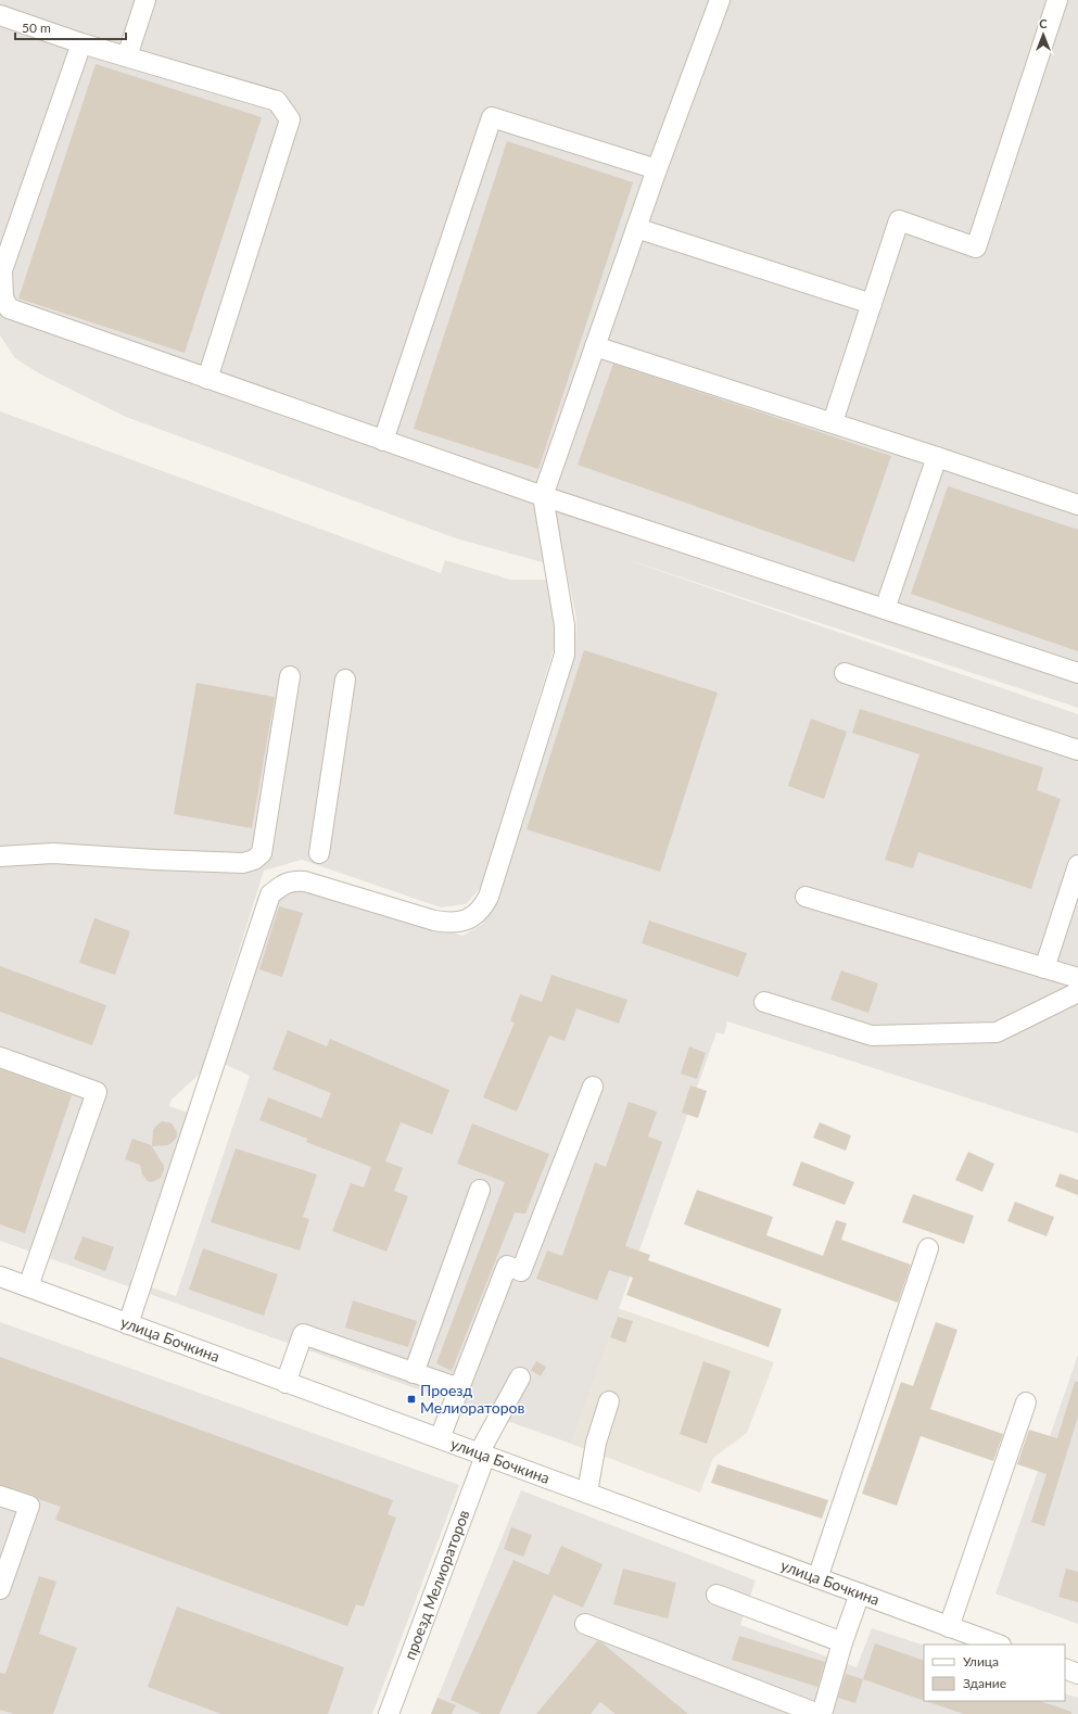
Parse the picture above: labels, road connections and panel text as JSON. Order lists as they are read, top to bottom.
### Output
{
  "streets": {
    "street": ["улица Бочкина", "проезд Мелиораторов"]
  },
  "crossings": [
    ["улица Бочкина", "проезд Мелиораторов"]
  ],
  "places": {
    "transit": ["Проезд Мелиораторов"]
  },
  "legend": ["Улица", "Здание"],
  "scale_bar": "50 m",
  "north": "top"
}
